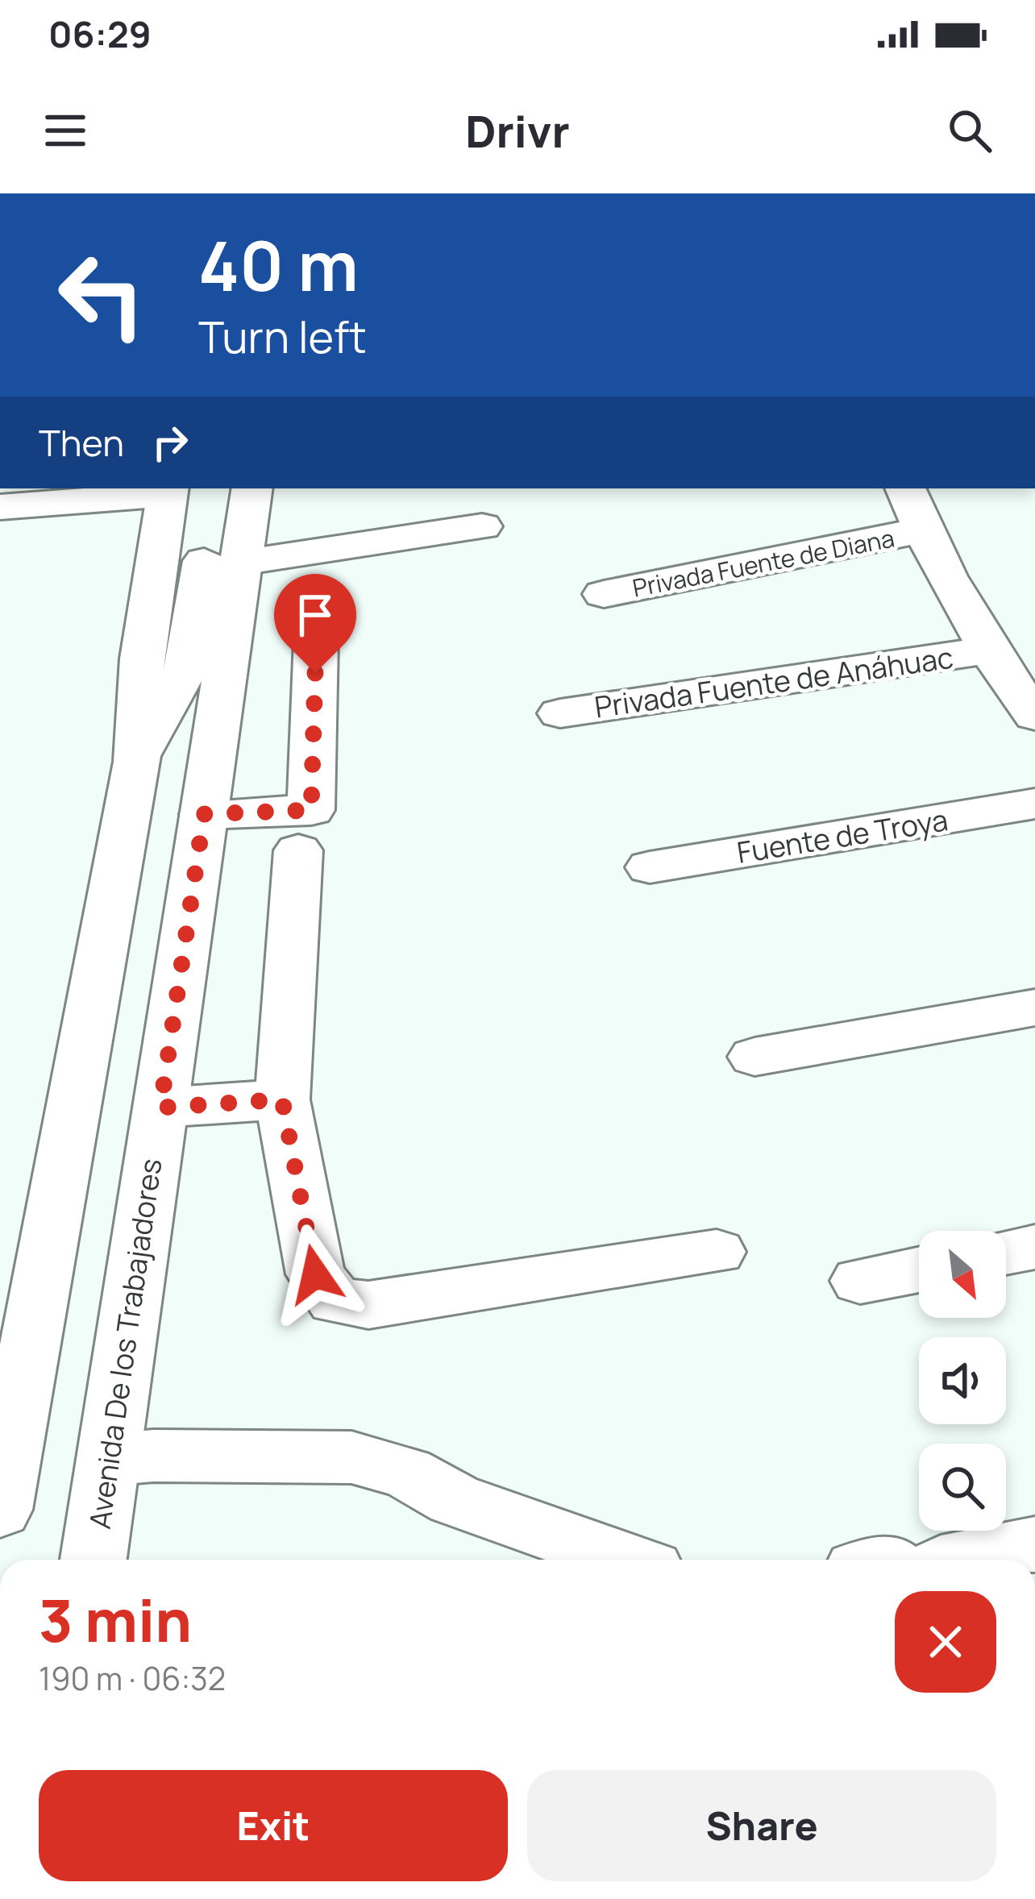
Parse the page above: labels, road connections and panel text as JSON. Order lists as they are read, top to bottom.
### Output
{
  "streets": {
    "street": [
      "Privada Fuente de Diana",
      "Privada Fuente de Anáhuac",
      "Fuente de Troya",
      "Avenida De los Trabajadores"
    ]
  },
  "north": "bottom right",
  "page": {
    "status": "06:29",
    "header": "Drivr",
    "turn": ["40 m", "Turn left"],
    "then": "Then",
    "heading": ["3 min", "190 m · 06:32"],
    "buttons": ["Exit", "Share"]
  }
}
